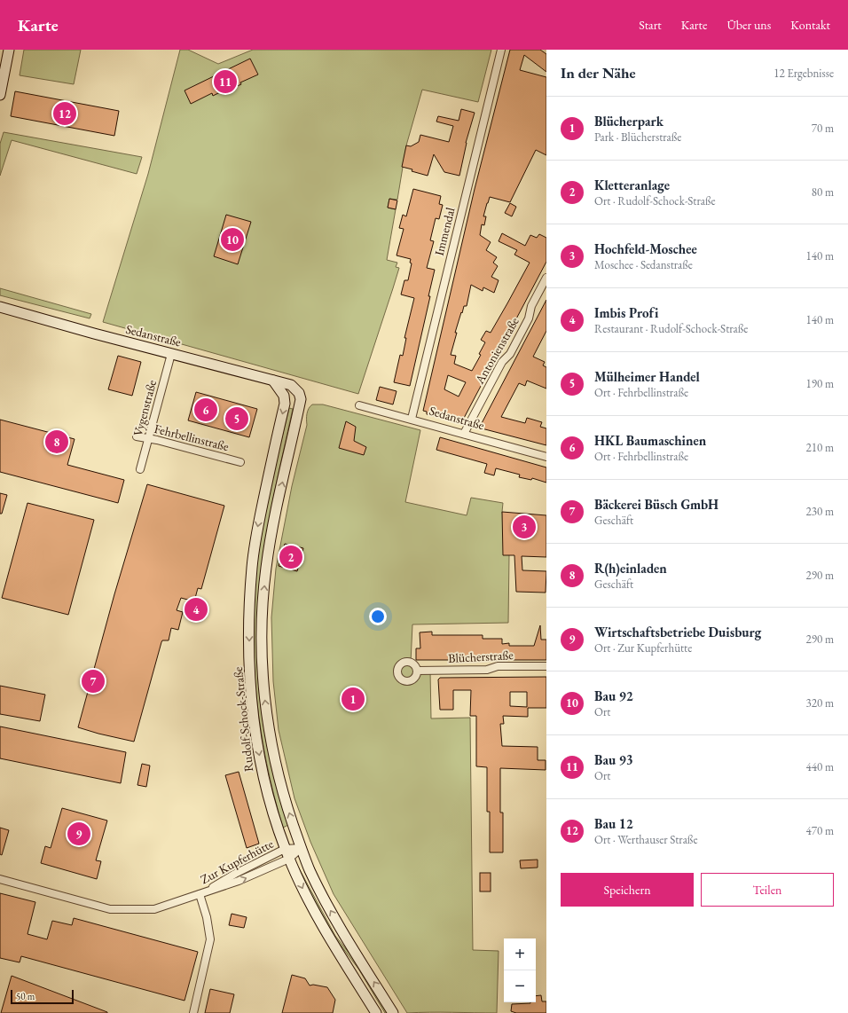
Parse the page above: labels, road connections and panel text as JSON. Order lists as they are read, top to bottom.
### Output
{
  "streets": {
    "main road": ["Sedanstraße", "Rudolf-Schock-Straße"],
    "street": [
      "Immendal",
      "Antonienstraße",
      "Vygenstraße",
      "Fehrbellinstraße",
      "Blücherstraße",
      "Zur Kupferhütte"
    ]
  },
  "crossings": [
    ["Immendal", "Sedanstraße"],
    ["Sedanstraße", "Antonienstraße"],
    ["Sedanstraße", "Vygenstraße"],
    ["Sedanstraße", "Rudolf-Schock-Straße"],
    ["Vygenstraße", "Fehrbellinstraße"],
    ["Rudolf-Schock-Straße", "Zur Kupferhütte"]
  ],
  "scale_bar": "50 m",
  "page": {
    "header": "Karte",
    "nav": [
      "Start",
      "Karte",
      "Über uns",
      "Kontakt"
    ],
    "heading": ["In der Nähe", "12 Ergebnisse"],
    "pins": [
      "11",
      "12",
      "10",
      "6",
      "5",
      "8",
      "3",
      "2",
      "4",
      "7",
      "1",
      "9"
    ],
    "list": [
      {
        "mark": "1",
        "name": "Blücherpark",
        "note": "Park · Blücherstraße",
        "value": "70 m"
      },
      {
        "mark": "2",
        "name": "Kletteranlage",
        "note": "Ort · Rudolf-Schock-Straße",
        "value": "80 m"
      },
      {
        "mark": "3",
        "name": "Hochfeld-Moschee",
        "note": "Moschee · Sedanstraße",
        "value": "140 m"
      },
      {
        "mark": "4",
        "name": "Imbis Profi",
        "note": "Restaurant · Rudolf-Schock-Straße",
        "value": "140 m"
      },
      {
        "mark": "5",
        "name": "Mülheimer Handel",
        "note": "Ort · Fehrbellinstraße",
        "value": "190 m"
      },
      {
        "mark": "6",
        "name": "HKL Baumaschinen",
        "note": "Ort · Fehrbellinstraße",
        "value": "210 m"
      },
      {
        "mark": "7",
        "name": "Bäckerei Büsch GmbH",
        "note": "Geschäft",
        "value": "230 m"
      },
      {
        "mark": "8",
        "name": "R(h)einladen",
        "note": "Geschäft",
        "value": "290 m"
      },
      {
        "mark": "9",
        "name": "Wirtschaftsbetriebe Duisburg",
        "note": "Ort · Zur Kupferhütte",
        "value": "290 m"
      },
      {
        "mark": "10",
        "name": "Bau 92",
        "note": "Ort",
        "value": "320 m"
      },
      {
        "mark": "11",
        "name": "Bau 93",
        "note": "Ort",
        "value": "440 m"
      },
      {
        "mark": "12",
        "name": "Bau 12",
        "note": "Ort · Werthauser Straße",
        "value": "470 m"
      }
    ],
    "buttons": ["Speichern", "Teilen"],
    "map_buttons": ["+", "−"],
    "scale": "50 m"
  }
}
